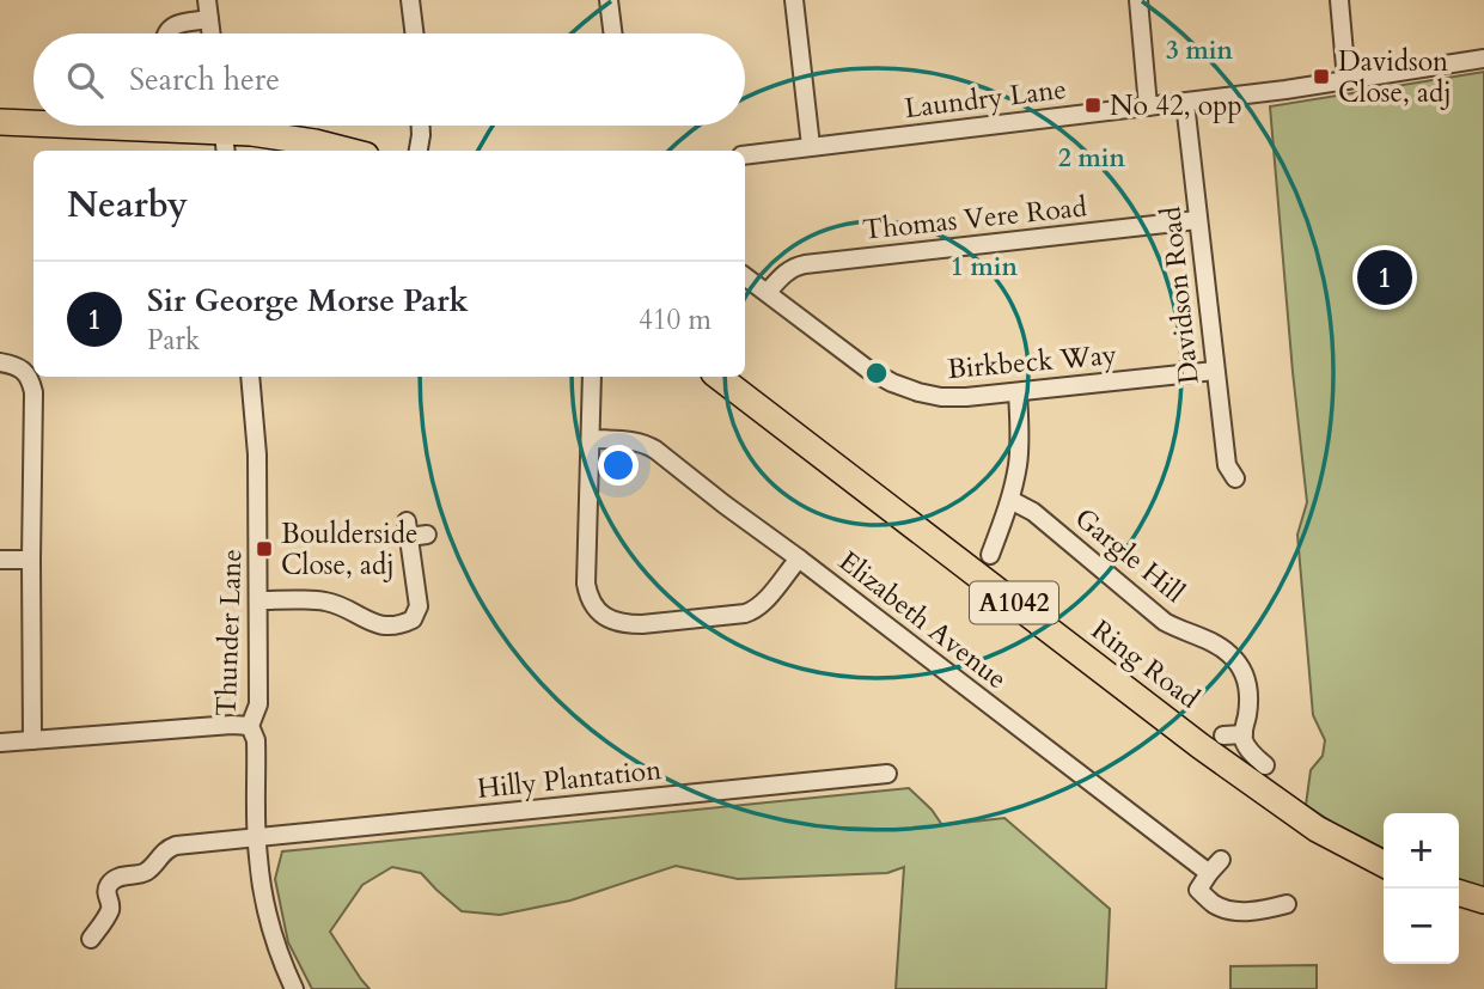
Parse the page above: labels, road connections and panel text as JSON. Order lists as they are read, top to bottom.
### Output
{
  "streets": {
    "highway": ["A1042", "Ring Road"],
    "street": [
      "Laundry Lane",
      "Thomas Vere Road",
      "Davidson Road",
      "Birkbeck Way",
      "Gargle Hill",
      "Elizabeth Avenue",
      "Thunder Lane",
      "Hilly Plantation"
    ]
  },
  "crossings": [
    ["Laundry Lane", "Davidson Road"],
    ["Thomas Vere Road", "Davidson Road"],
    ["Thomas Vere Road", "Birkbeck Way"],
    ["Davidson Road", "Birkbeck Way"],
    ["Thunder Lane", "Hilly Plantation"]
  ],
  "places": {
    "transit": ["Davidson Close, adj", "No 42, opp", "Boulderside Close, adj"]
  },
  "page": {
    "search": "Search here",
    "heading": "Nearby",
    "pins": "1",
    "list": [
      {
        "mark": "1",
        "name": "Sir George Morse Park",
        "note": "Park",
        "value": "410 m"
      }
    ],
    "map_buttons": ["+", "−"]
  },
  "rings": ["3 min", "2 min", "1 min"]
}
